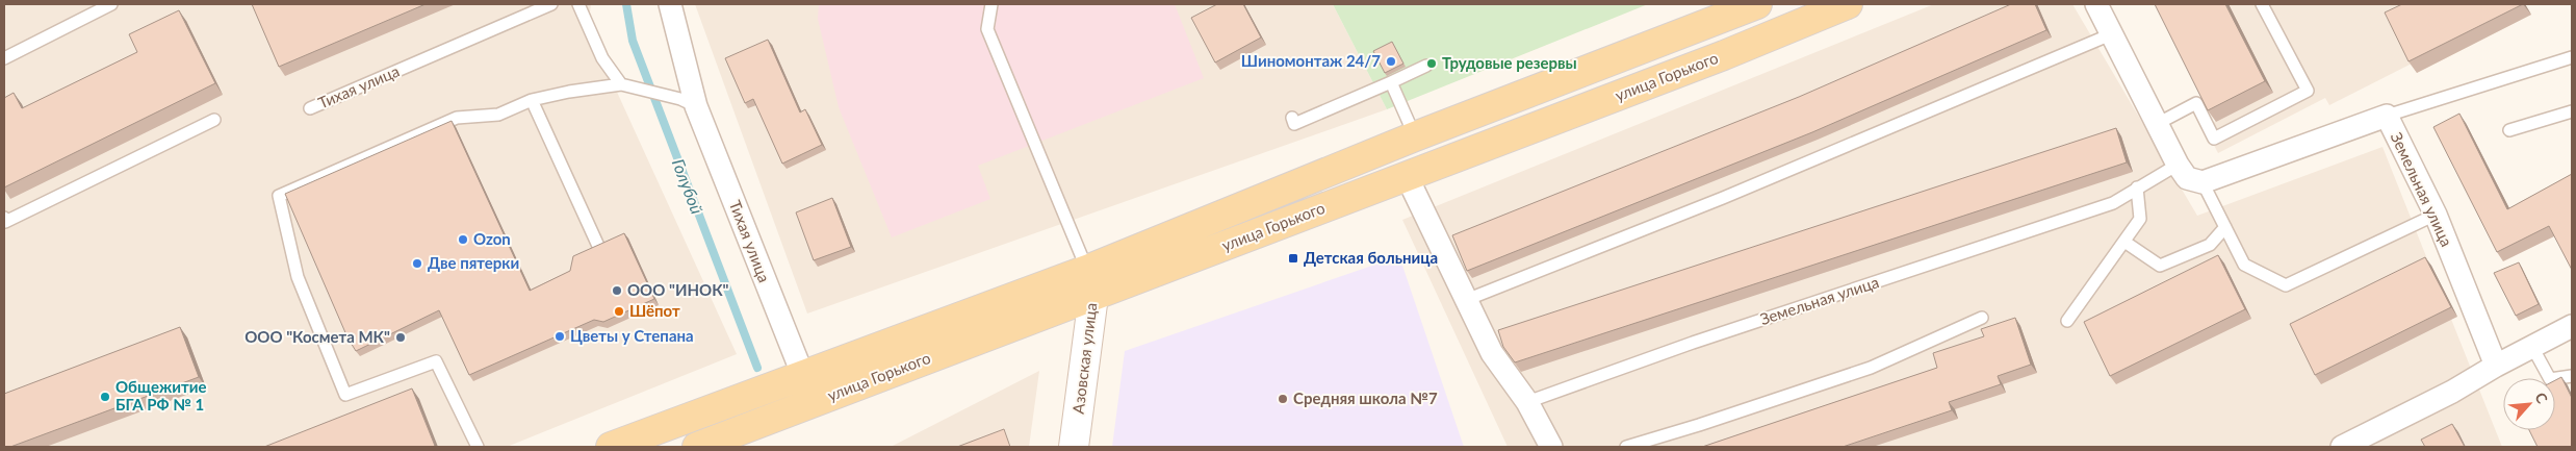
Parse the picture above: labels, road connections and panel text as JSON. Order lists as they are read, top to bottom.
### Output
{
  "streets": {
    "main road": ["улица Горького", "Азовская улица"],
    "street": ["Тихая улица", "Земельная улица"]
  },
  "crossings": [
    ["улица Горького", "Тихая улица"],
    ["улица Горького", "Азовская улица"]
  ],
  "water": ["Голубой"],
  "places": {
    "other": [
      "Шиномонтаж 24/7",
      "Трудовые резервы",
      "Ozon",
      "Две пятерки",
      "ООО \"ИНОК\"",
      "Шёпот",
      "Цветы у Степана",
      "ООО \"Космета МК\"",
      "Общежитие БГА РФ № 1",
      "Средняя школа №7"
    ],
    "transit": ["Детская больница"]
  },
  "north": "top right"
}
